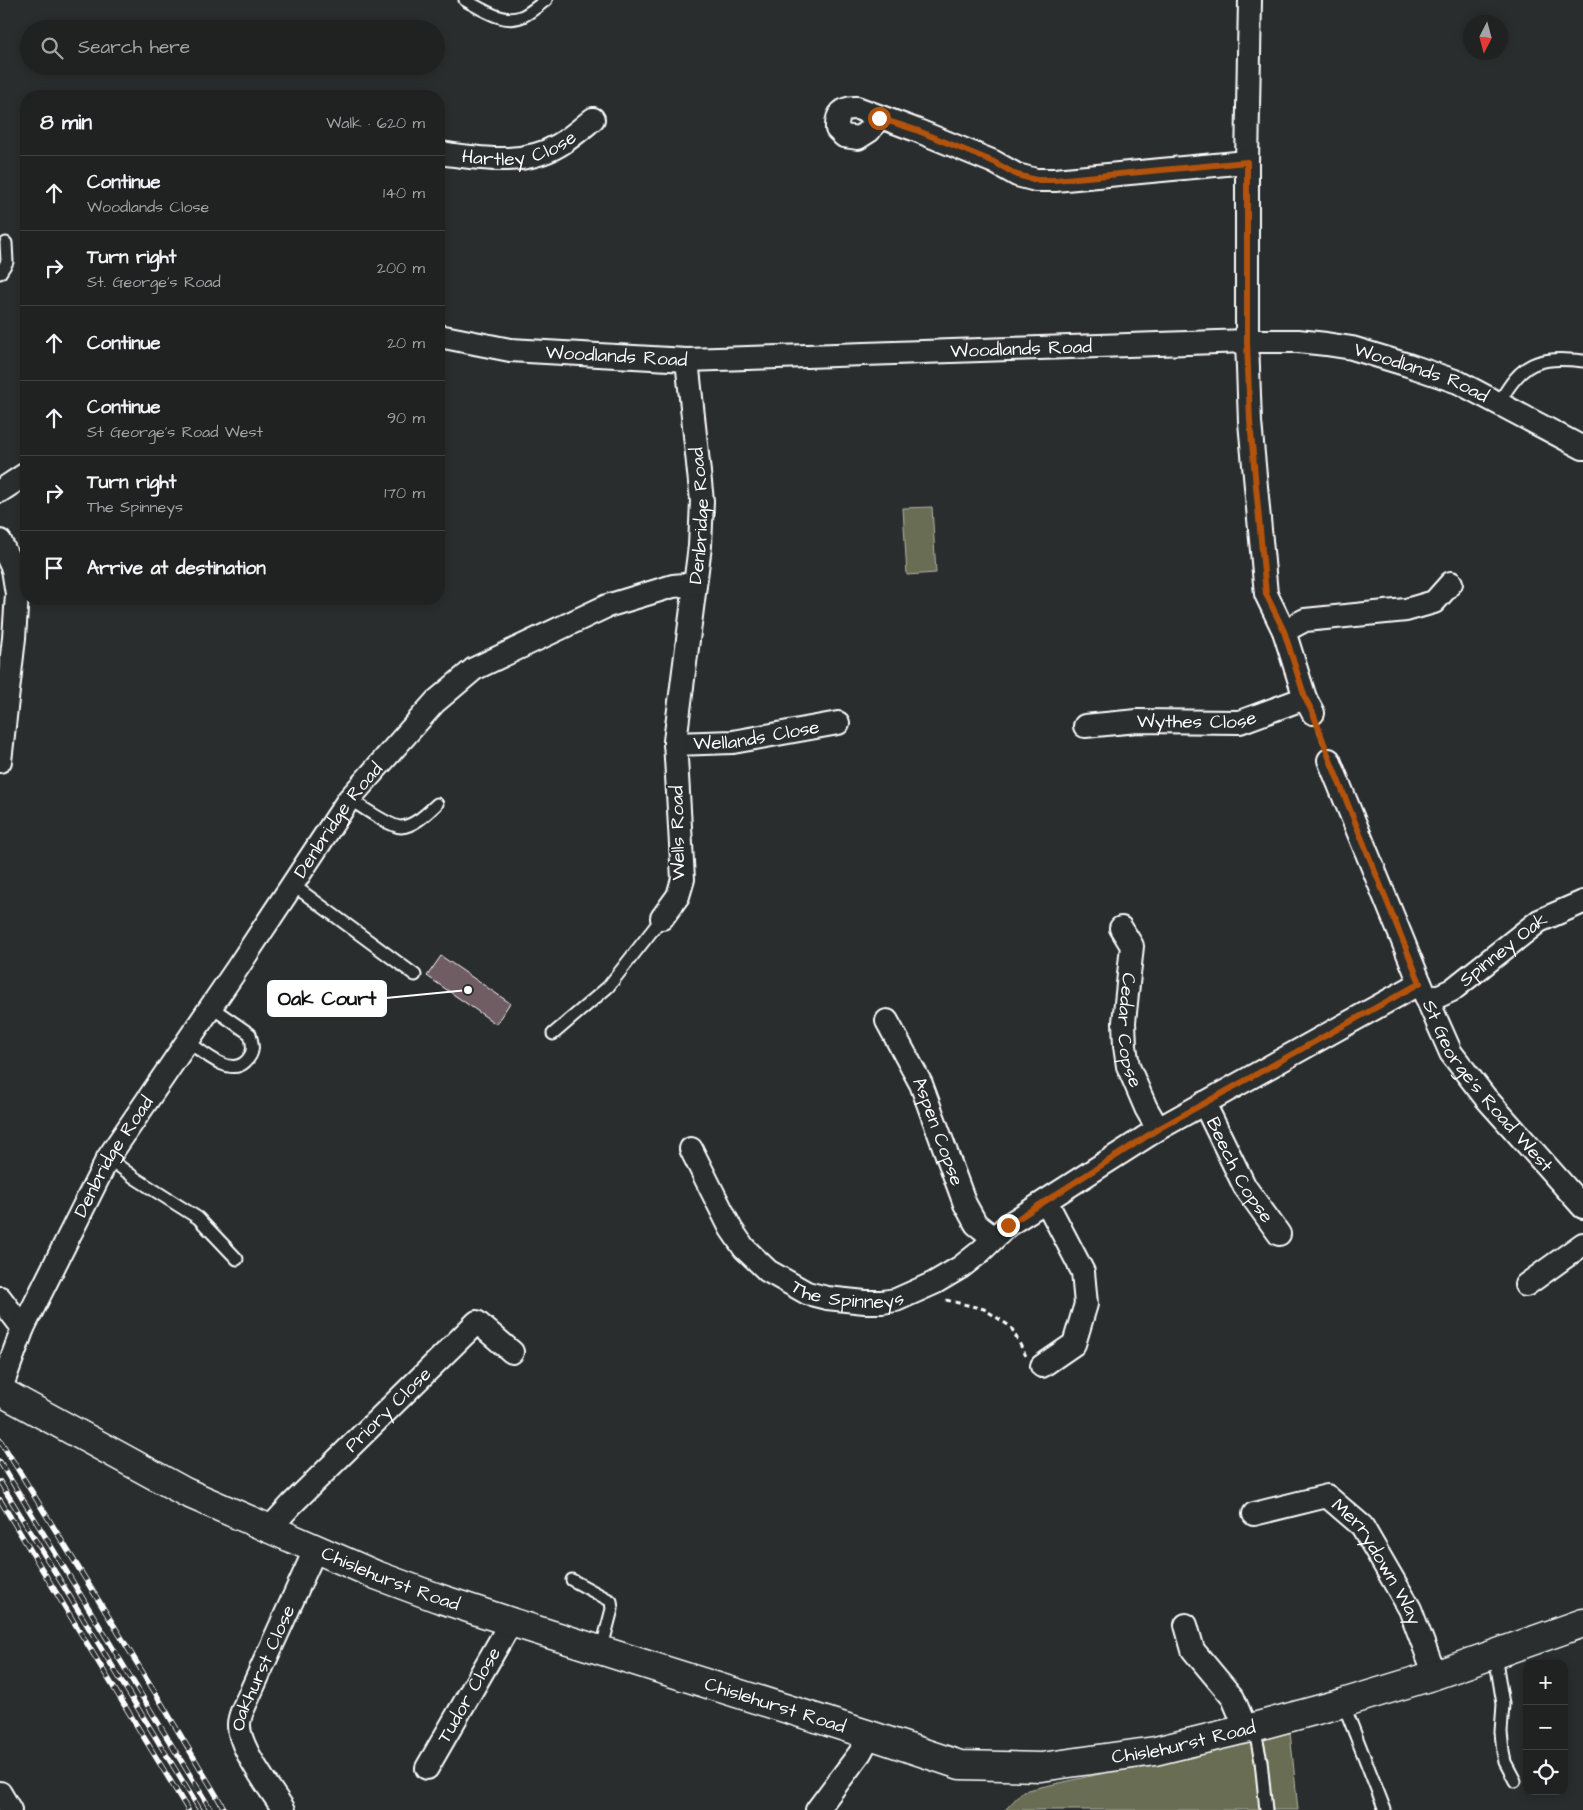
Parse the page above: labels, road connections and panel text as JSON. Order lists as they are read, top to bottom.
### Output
{
  "streets": {
    "main road": ["Chislehurst Road"],
    "street": [
      "Hartley Close",
      "Woodlands Road",
      "Denbridge Road",
      "Wythes Close",
      "Wellands Close",
      "Wells Road",
      "Spinney Oak",
      "Cedar Copse",
      "St George's Road West",
      "Aspen Copse",
      "Beech Copse",
      "The Spinneys",
      "Priory Close",
      "Merrydown Way",
      "Oakhurst Close",
      "Tudor Close"
    ]
  },
  "crossings": [
    ["Woodlands Road", "Denbridge Road"],
    ["Denbridge Road", "Wells Road"],
    ["Denbridge Road", "Chislehurst Road"],
    ["Wellands Close", "Wells Road"],
    ["Spinney Oak", "St George's Road West"],
    ["Spinney Oak", "The Spinneys"],
    ["Cedar Copse", "The Spinneys"],
    ["St George's Road West", "The Spinneys"],
    ["Aspen Copse", "The Spinneys"],
    ["Beech Copse", "The Spinneys"],
    ["Priory Close", "Chislehurst Road"],
    ["Merrydown Way", "Chislehurst Road"],
    ["Chislehurst Road", "Oakhurst Close"],
    ["Chislehurst Road", "Tudor Close"]
  ],
  "places": ["Oak Court"],
  "north": "bottom",
  "page": {
    "search": "Search here",
    "heading": ["8 min", "Walk · 620 m"],
    "list": [
      ["Continue", "Woodlands Close", "140 m"],
      ["Turn right", "St. George's Road", "200 m"],
      ["Continue", "20 m"],
      ["Continue", "St George's Road West", "90 m"],
      ["Turn right", "The Spinneys", "170 m"],
      "Arrive at destination"
    ],
    "map_buttons": ["+", "−"]
  }
}
